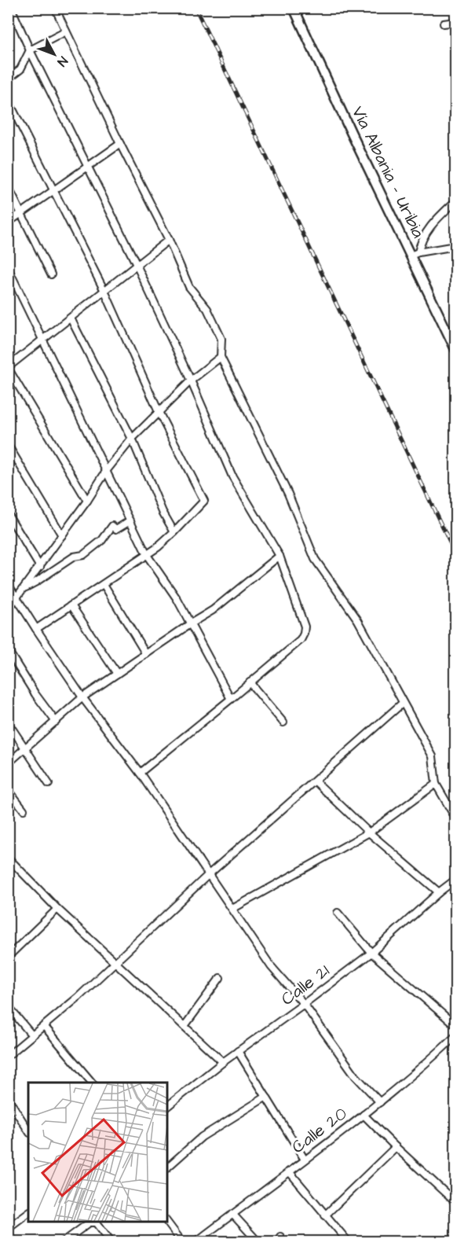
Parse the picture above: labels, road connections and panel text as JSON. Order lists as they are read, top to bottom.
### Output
{
  "streets": {
    "main road": ["Vía Albania - Uribia"],
    "street": ["Calle 21", "Calle 20"]
  },
  "north": "bottom right"
}
